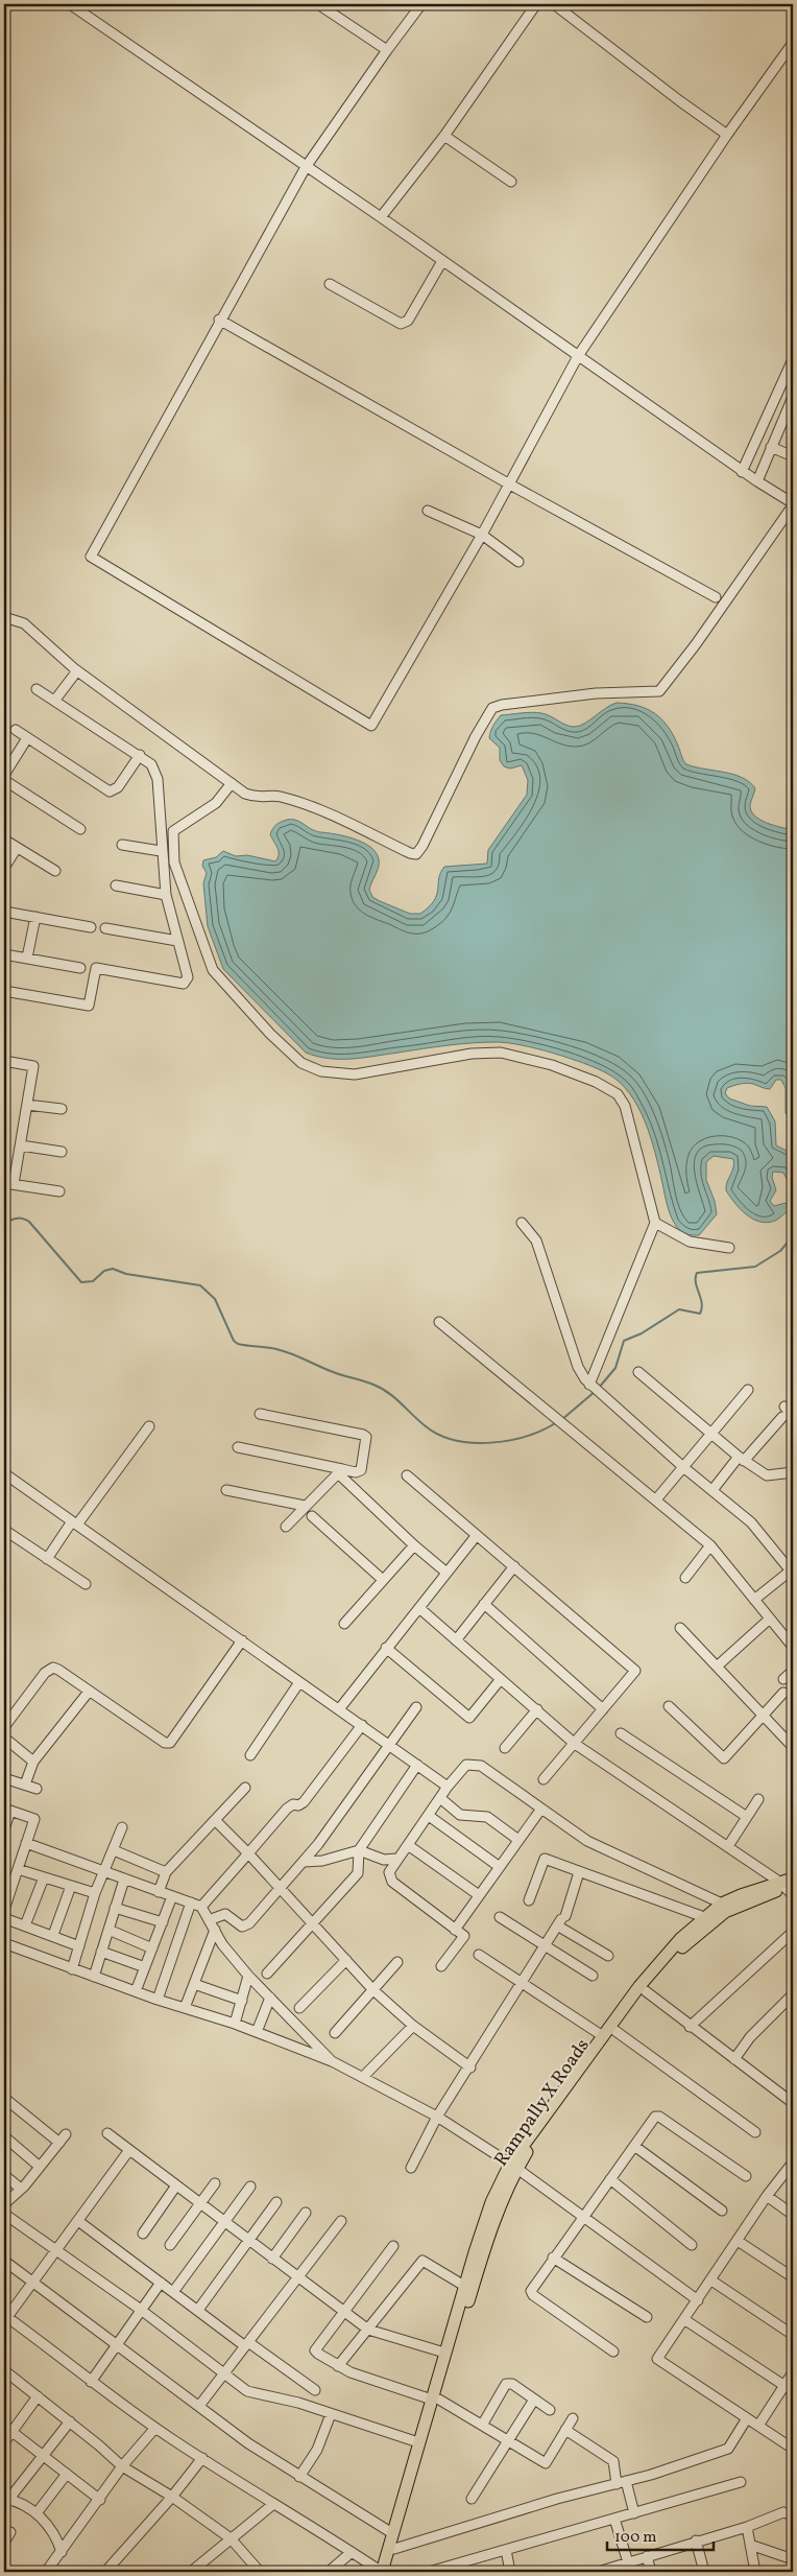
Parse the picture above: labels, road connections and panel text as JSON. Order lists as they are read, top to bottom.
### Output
{
  "streets": {
    "main road": ["Rampally X Roads"]
  },
  "scale_bar": "100 m"
}
